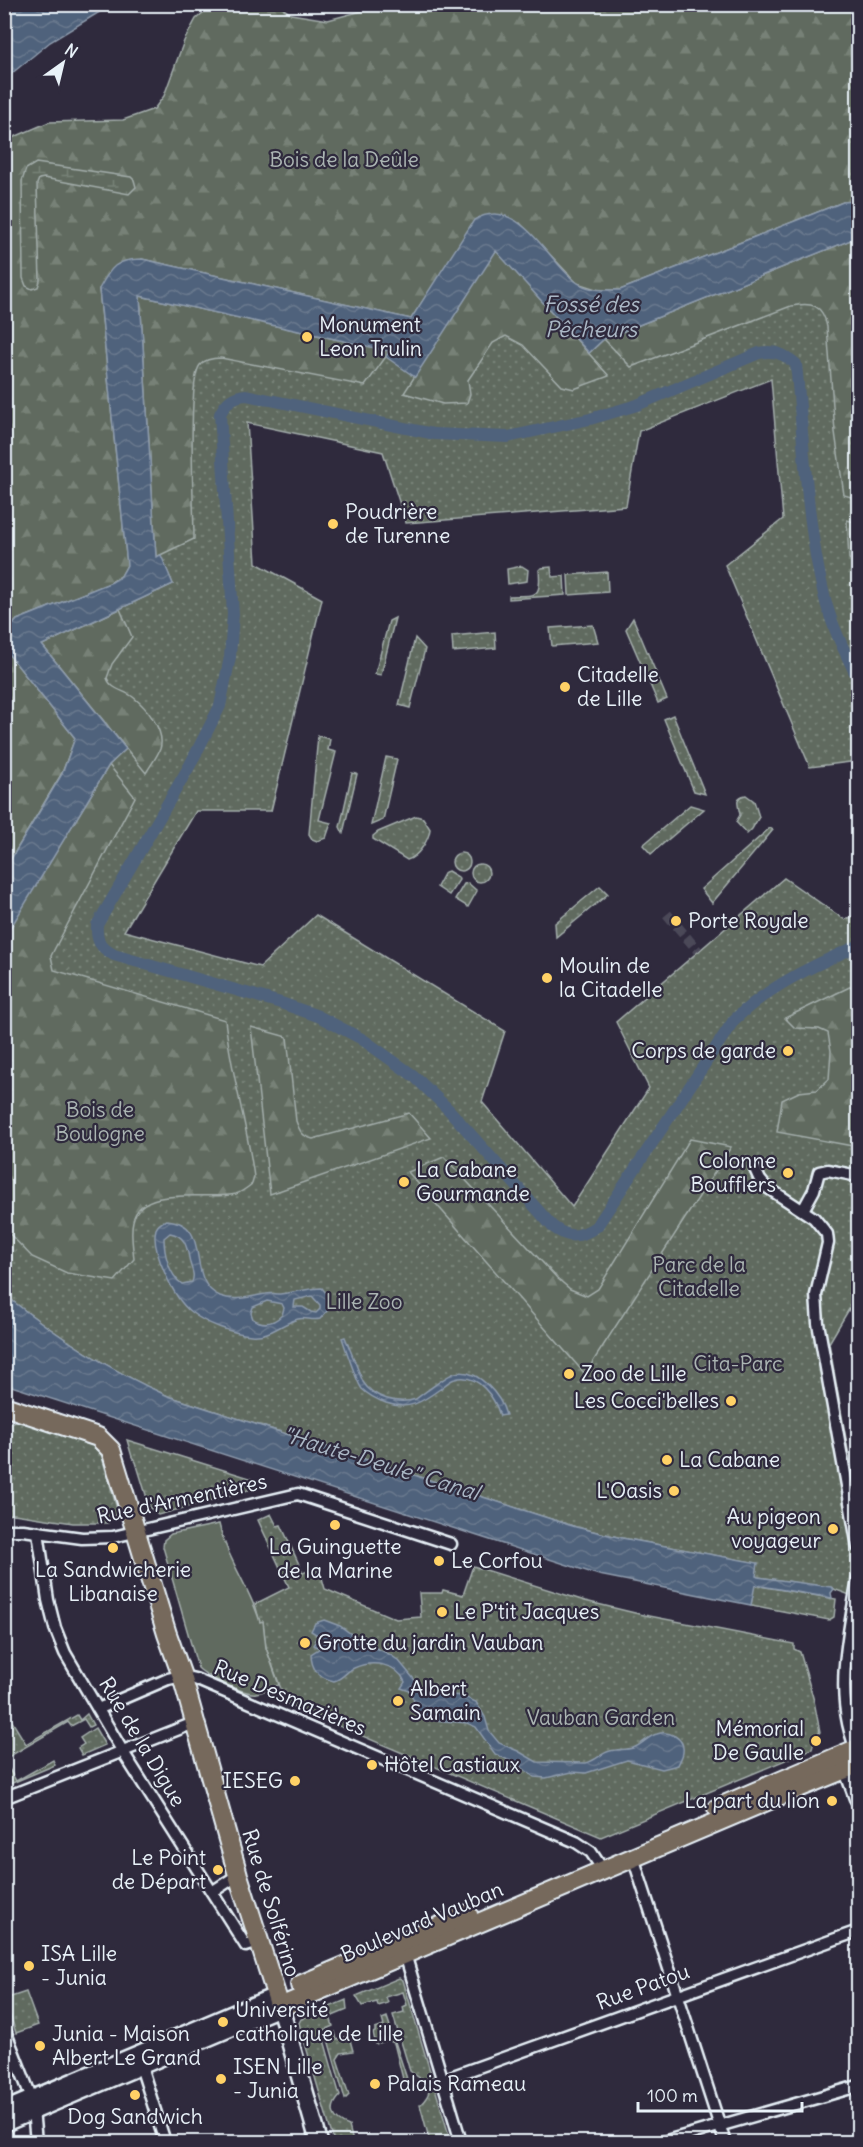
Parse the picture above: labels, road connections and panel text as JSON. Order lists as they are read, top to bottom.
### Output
{
  "streets": {
    "main road": ["Rue de Solférino", "Boulevard Vauban"],
    "street": [
      "Rue d'Armentières",
      "Rue Desmazières",
      "Rue de la Digue",
      "Rue Patou"
    ]
  },
  "crossings": [
    ["Rue d'Armentières", "Rue de la Digue"],
    ["Rue d'Armentières", "Rue de Solférino"],
    ["Rue Desmazières", "Rue de Solférino"],
    ["Rue Desmazières", "Boulevard Vauban"],
    ["Rue de la Digue", "Rue de Solférino"],
    ["Rue de Solférino", "Boulevard Vauban"]
  ],
  "water": ["Fossé des Pêcheurs", "\"Haute-Deule\" Canal"],
  "parks": [
    "Bois de la Deûle",
    "Bois de Boulogne",
    "Parc de la Citadelle",
    "Lille Zoo",
    "Cita-Parc",
    "Vauban Garden"
  ],
  "places": [
    "Monument Leon Trulin",
    "Poudrière de Turenne",
    "Citadelle de Lille",
    "Porte Royale",
    "Moulin de la Citadelle",
    "Corps de garde",
    "Colonne Boufflers",
    "La Cabane Gourmande",
    "Zoo de Lille",
    "Les Cocci'belles",
    "La Cabane",
    "L'Oasis",
    "La Guinguette de la Marine",
    "Au pigeon voyageur",
    "La Sandwicherie Libanaise",
    "Le Corfou",
    "Le P'tit Jacques",
    "Grotte du jardin Vauban",
    "Albert Samain",
    "Mémorial De Gaulle",
    "Hôtel Castiaux",
    "IESEG",
    "La part du lion",
    "Le Point de Départ",
    "ISA Lille - Junia",
    "Université catholique de Lille",
    "Junia - Maison Albert Le Grand",
    "ISEN Lille - Junia",
    "Palais Rameau",
    "Dog Sandwich"
  ],
  "scale_bar": "100 m",
  "north": "top right"
}
